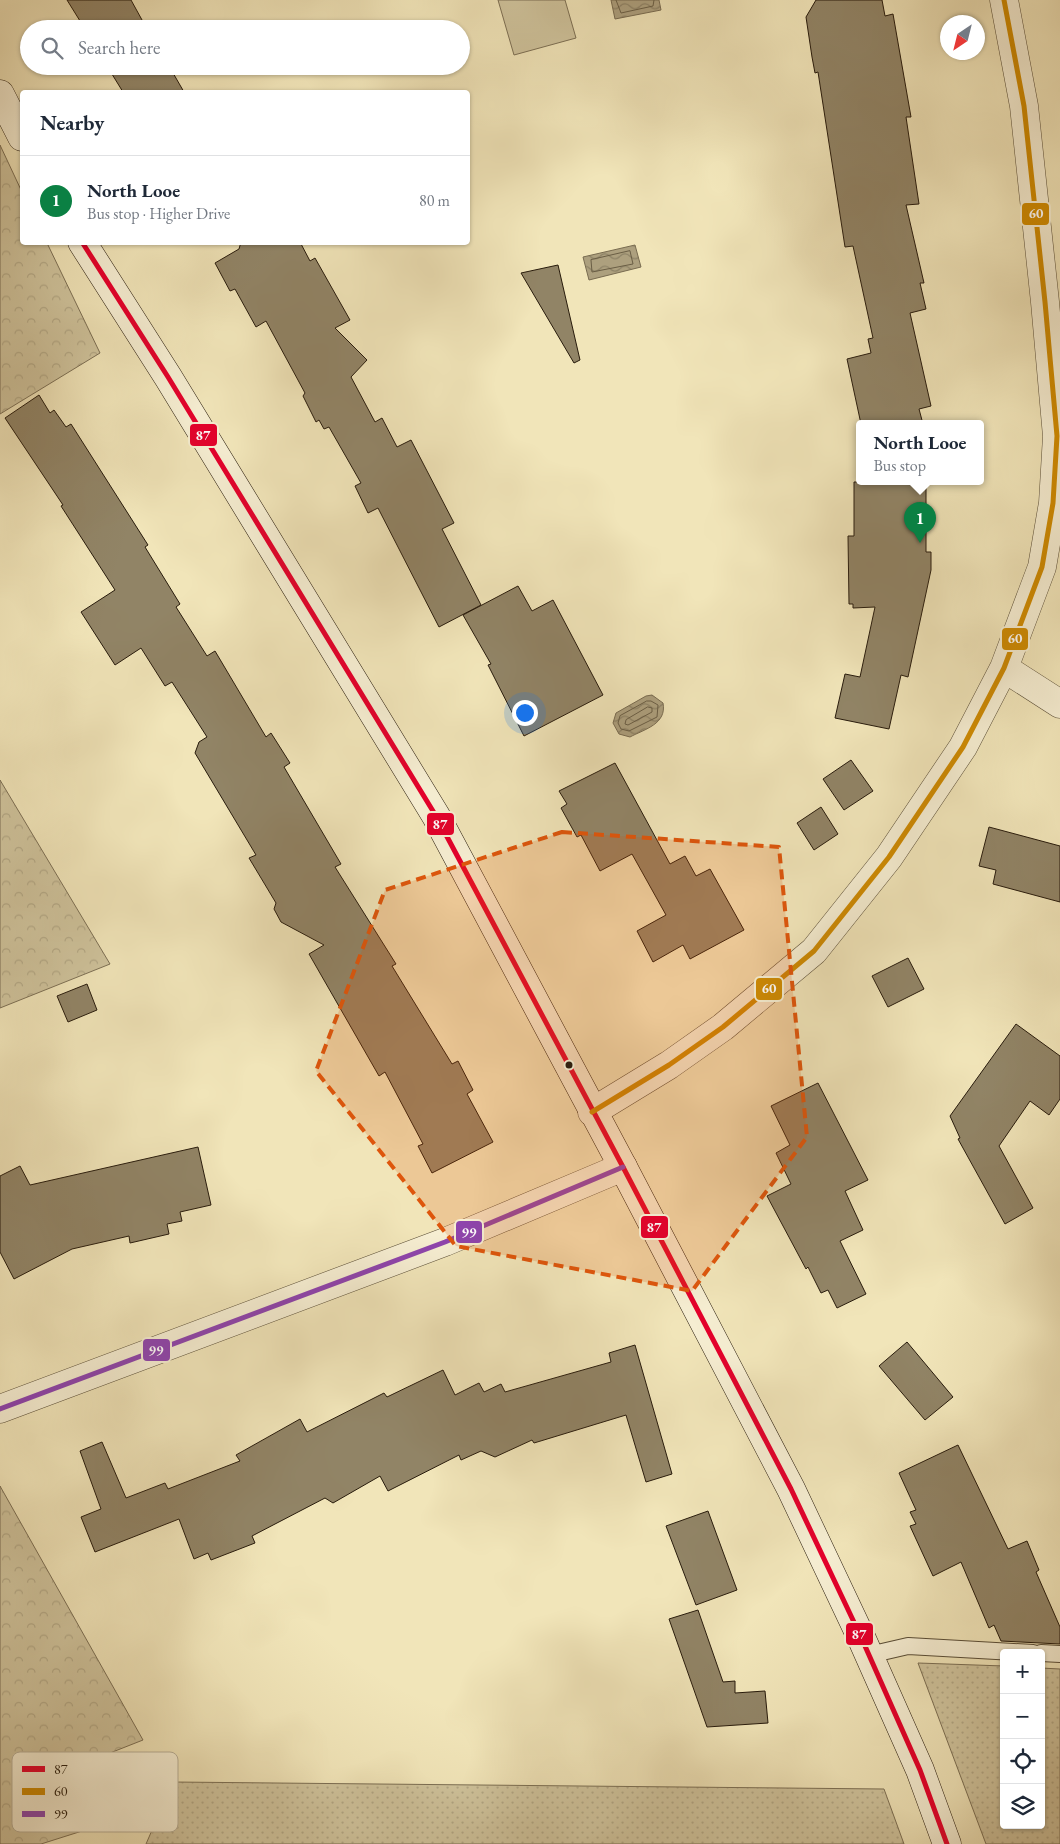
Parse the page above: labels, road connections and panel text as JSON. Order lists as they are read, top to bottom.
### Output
{
  "lines": ["transit line 60", "transit line 87", "transit line 99"],
  "legend": ["87", "60", "99"],
  "north": "bottom left",
  "page": {
    "search": "Search here",
    "heading": "Nearby",
    "list": [
      {
        "mark": "1",
        "name": "North Looe",
        "note": "Bus stop · Higher Drive",
        "value": "80 m"
      }
    ],
    "popup": ["North Looe", "Bus stop"],
    "pins": "1",
    "map_buttons": ["+", "−"]
  }
}
